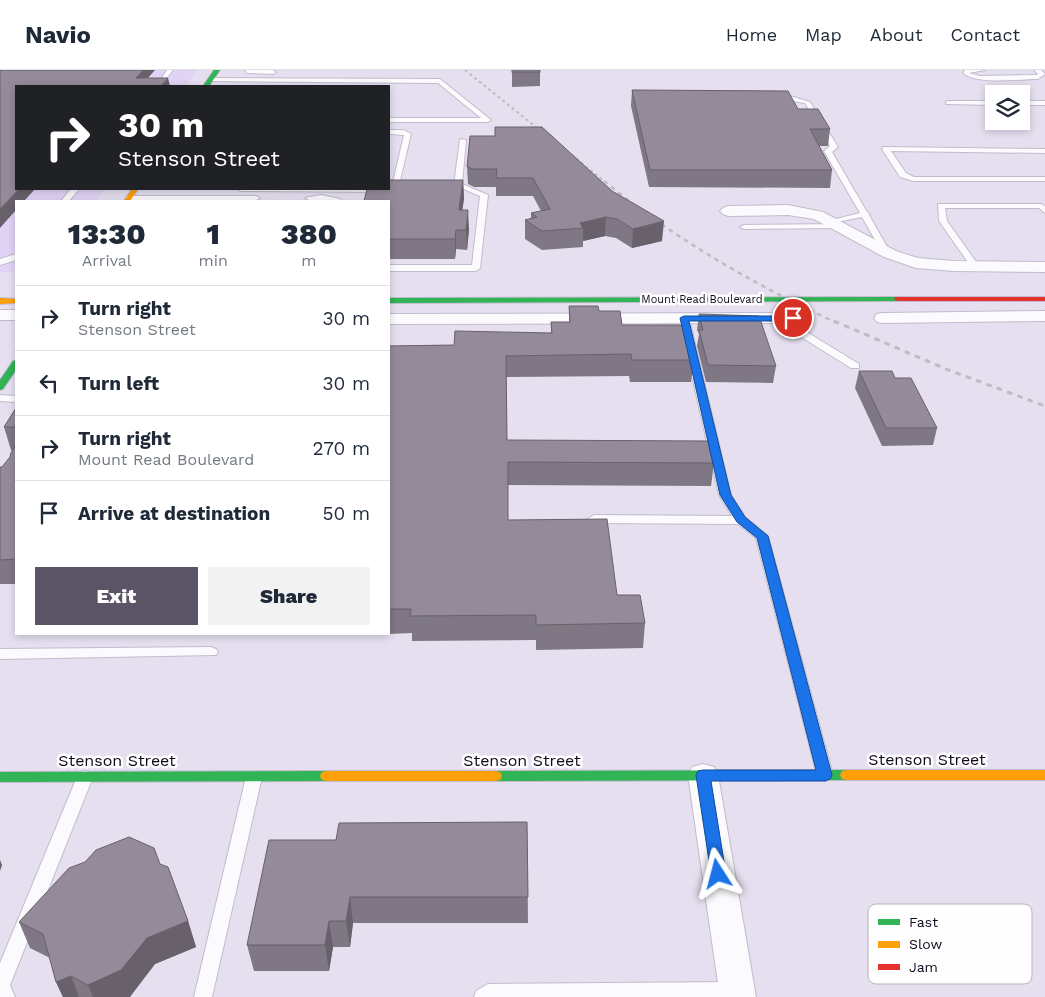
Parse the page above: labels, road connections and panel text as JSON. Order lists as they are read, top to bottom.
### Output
{
  "streets": {
    "main road": ["Mount Read Boulevard", "Stenson Street"]
  },
  "legend": ["Fast", "Slow", "Jam"],
  "page": {
    "header": "Navio",
    "nav": [
      "Home",
      "Map",
      "About",
      "Contact"
    ],
    "turn": ["30 m", "Stenson Street"],
    "eta": [
      "13:30",
      "Arrival",
      "1",
      "min",
      "380",
      "m"
    ],
    "list": [
      {
        "name": "Turn right",
        "note": "Stenson Street",
        "value": "30 m"
      },
      {
        "name": "Turn left",
        "value": "30 m"
      },
      {
        "name": "Turn right",
        "note": "Mount Read Boulevard",
        "value": "270 m"
      },
      {
        "name": "Arrive at destination",
        "value": "50 m"
      }
    ],
    "buttons": ["Exit", "Share"]
  }
}
